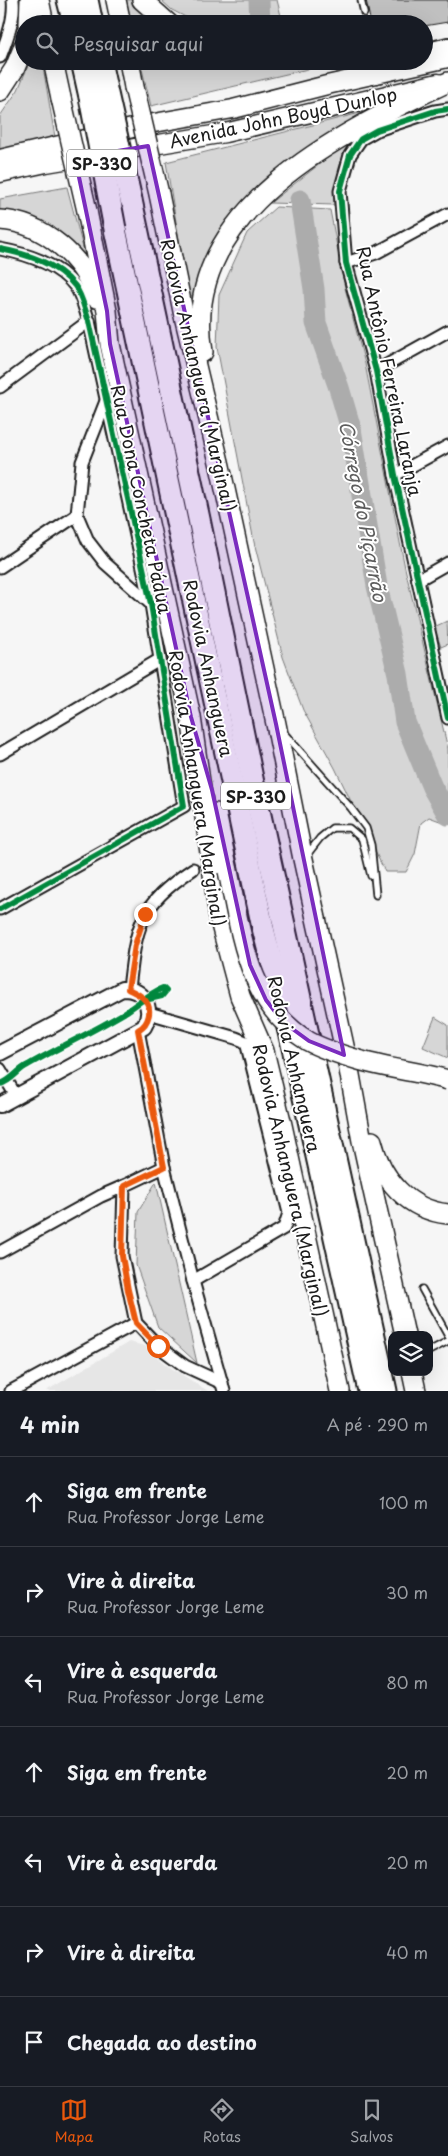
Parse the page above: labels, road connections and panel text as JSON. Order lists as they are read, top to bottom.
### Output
{
  "streets": {
    "highway": ["SP-330", "Rodovia Anhanguera (Marginal)", "Rodovia Anhanguera"],
    "main road": ["Avenida John Boyd Dunlop"],
    "street": ["Rua Antônio Ferreira Laranja", "Rua Dona Concheta Pádua"]
  },
  "water": ["Córrego do Piçarrão"],
  "page": {
    "search": "Pesquisar aqui",
    "heading": ["4 min", "A pé · 290 m"],
    "list": [
      ["Siga em frente", "Rua Professor Jorge Leme", "100 m"],
      ["Vire à direita", "Rua Professor Jorge Leme", "30 m"],
      ["Vire à esquerda", "Rua Professor Jorge Leme", "80 m"],
      ["Siga em frente", "20 m"],
      ["Vire à esquerda", "20 m"],
      ["Vire à direita", "40 m"],
      "Chegada ao destino"
    ],
    "nav": ["Mapa", "Rotas", "Salvos"]
  }
}
